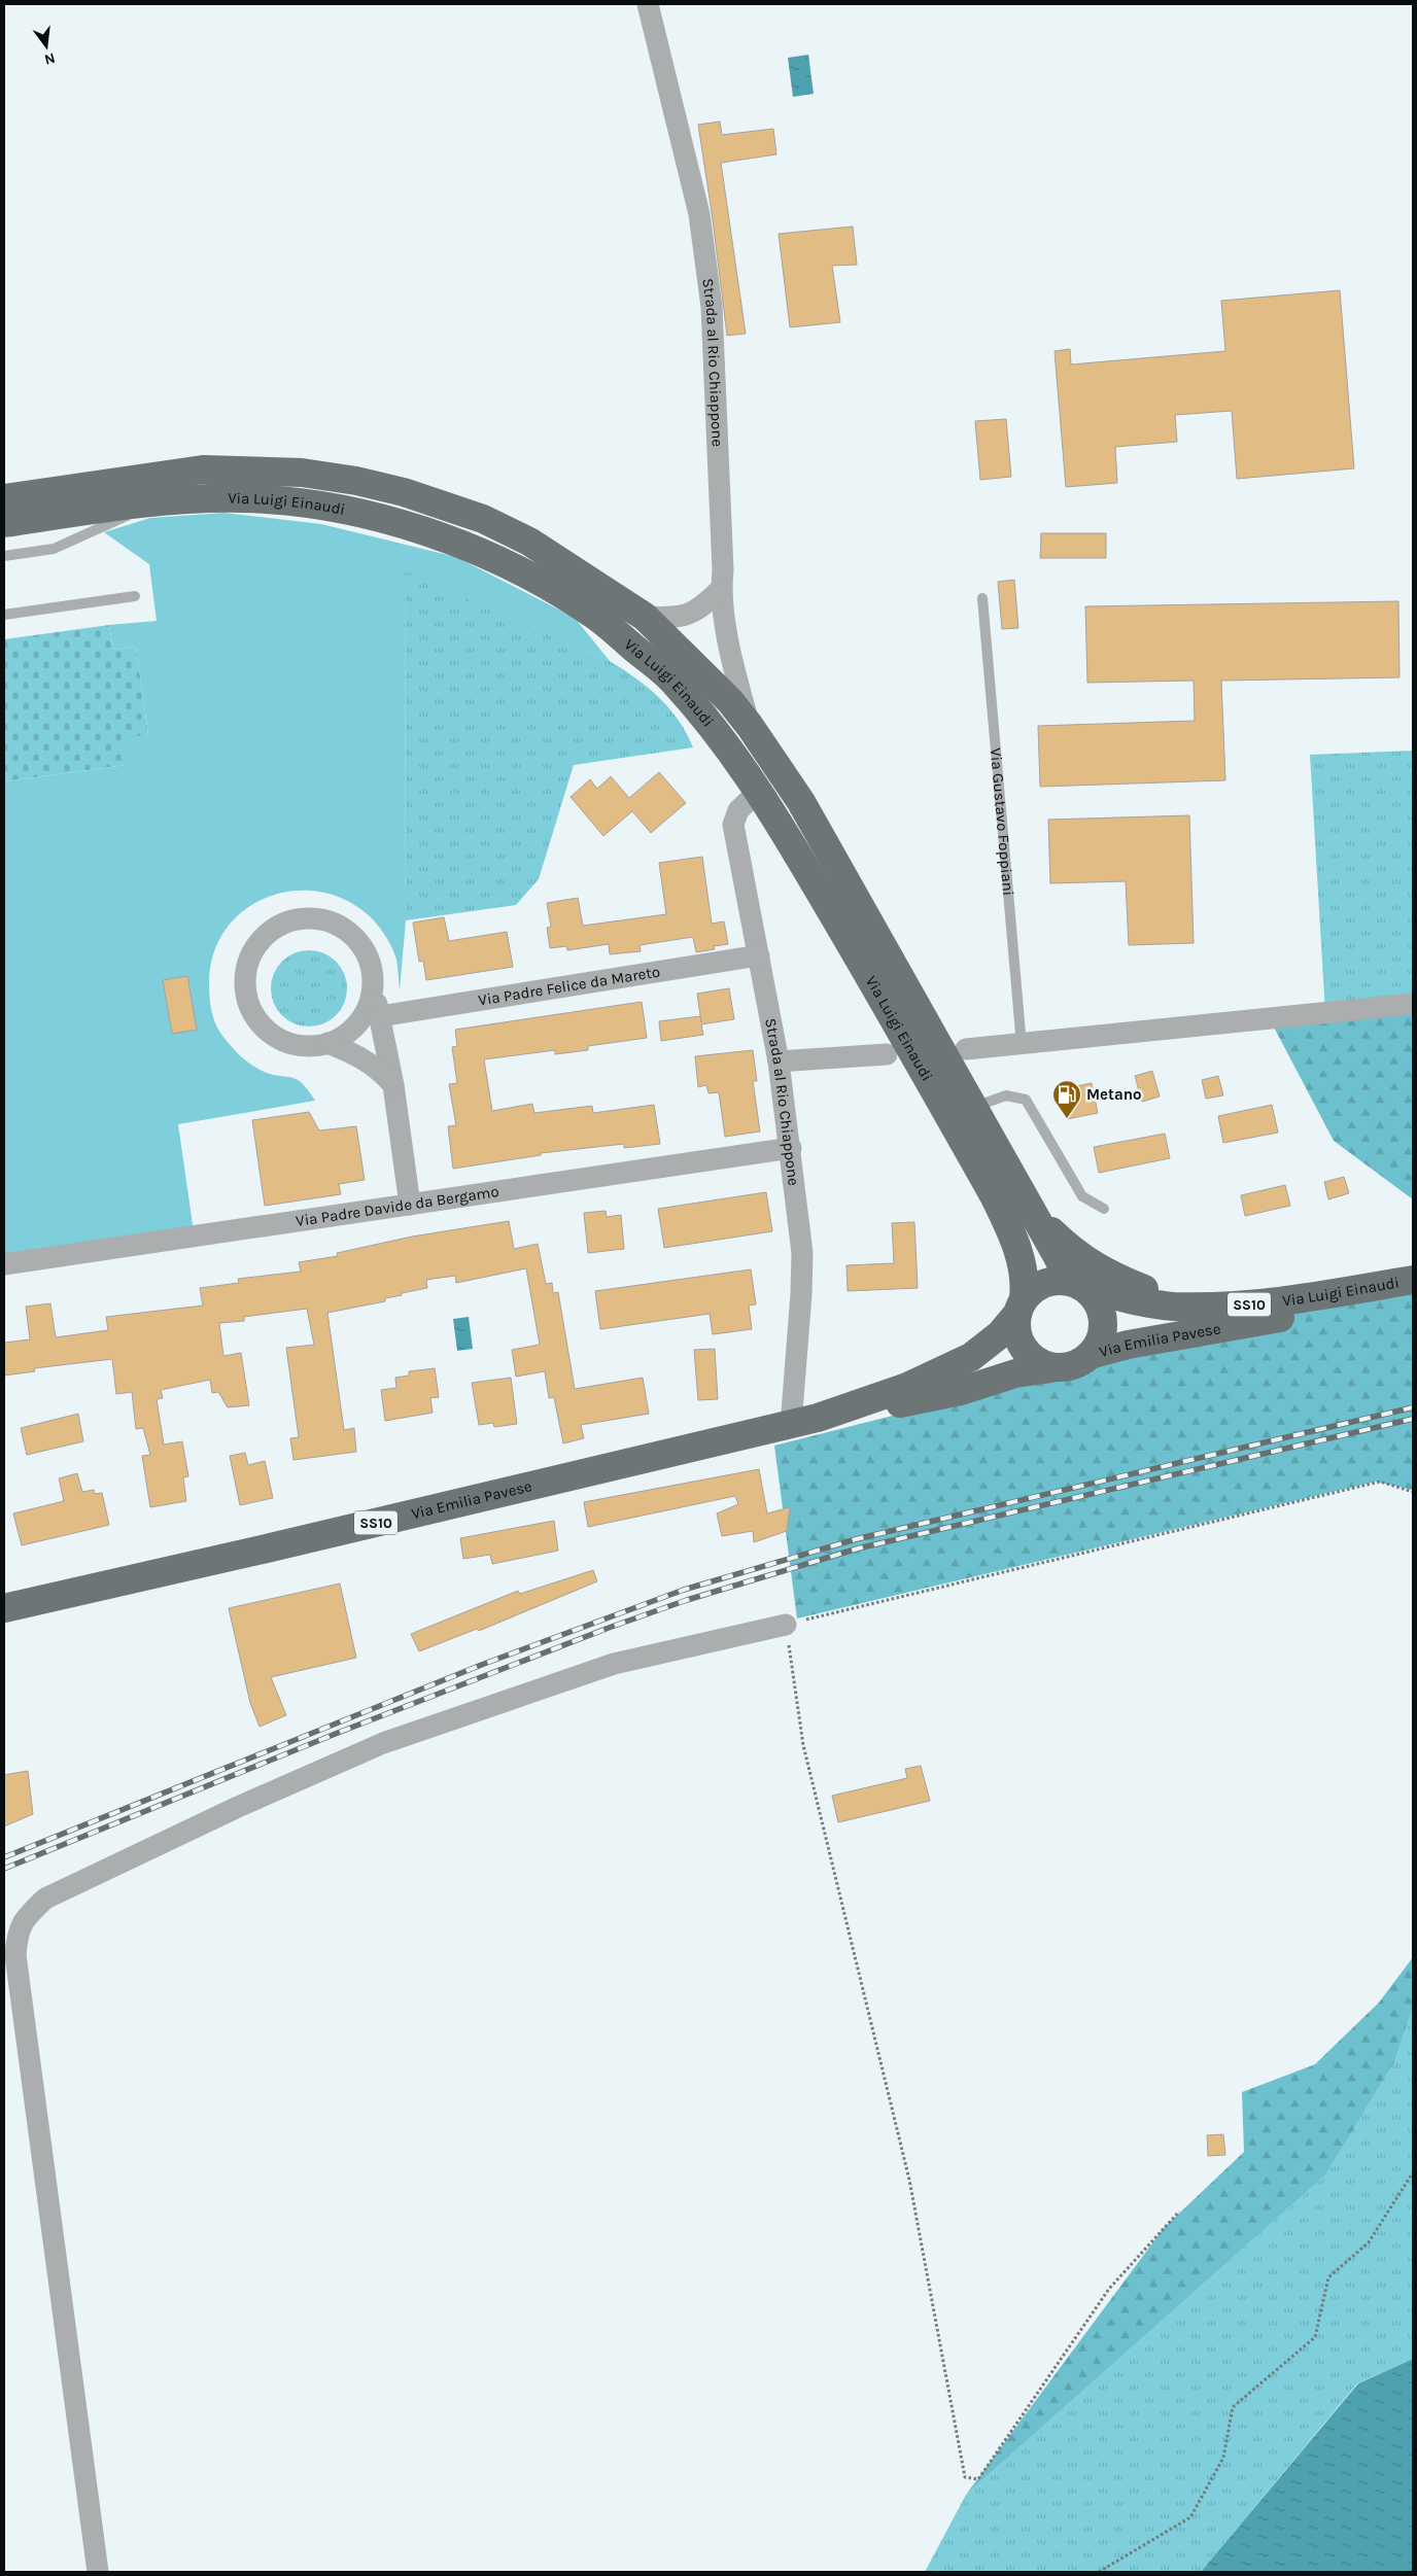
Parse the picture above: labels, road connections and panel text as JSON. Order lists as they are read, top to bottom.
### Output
{
  "streets": {
    "main road": ["Via Luigi Einaudi", "SS10", "Via Emilia Pavese"],
    "street": ["Strada al Rio Chiappone", "Via Padre Felice da Mareto", "Via Padre Davide da Bergamo"],
    "lane": ["Via Gustavo Foppiani"]
  },
  "crossings": [
    ["Strada al Rio Chiappone", "Via Luigi Einaudi"],
    ["Strada al Rio Chiappone", "Via Padre Felice da Mareto"],
    ["Strada al Rio Chiappone", "Via Padre Davide da Bergamo"],
    ["Strada al Rio Chiappone", "Via Emilia Pavese"],
    ["Via Luigi Einaudi", "SS10"],
    ["Via Luigi Einaudi", "Via Emilia Pavese"],
    ["SS10", "Via Emilia Pavese"]
  ],
  "places": {
    "fuel station": ["Metano"]
  },
  "north": "bottom"
}
